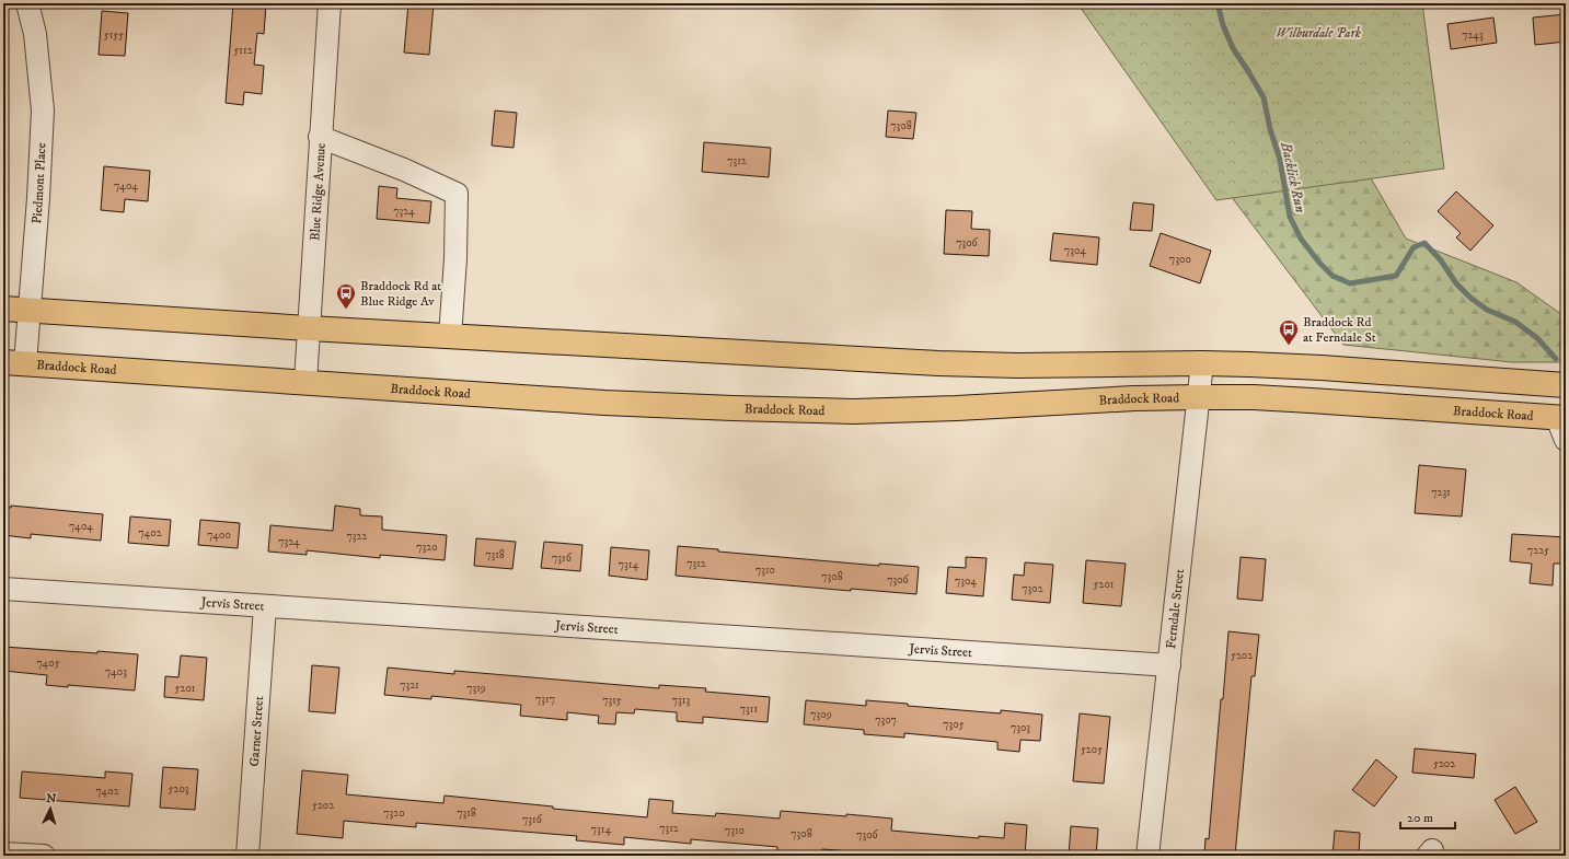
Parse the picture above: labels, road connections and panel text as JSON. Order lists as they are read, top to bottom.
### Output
{
  "streets": {
    "main road": ["Braddock Road"],
    "street": [
      "Piedmont Place",
      "Blue Ridge Avenue",
      "Jervis Street",
      "Ferndale Street",
      "Garner Street"
    ]
  },
  "crossings": [
    ["Piedmont Place", "Braddock Road"],
    ["Blue Ridge Avenue", "Braddock Road"],
    ["Braddock Road", "Ferndale Street"],
    ["Jervis Street", "Ferndale Street"],
    ["Jervis Street", "Garner Street"]
  ],
  "water": ["Backlick Run"],
  "parks": ["Wilburdale Park"],
  "places": {
    "bus stop": ["Braddock Rd at Blue Ridge Av", "Braddock Rd at Ferndale St"]
  },
  "house_numbers": [
    "5155",
    "7243",
    "5112",
    "7308",
    "7312",
    "7404",
    "7324",
    "7306",
    "7304",
    "7300",
    "7231",
    "7404",
    "7402",
    "7400",
    "7322",
    "7324",
    "7320",
    "7225",
    "7318",
    "7316",
    "7312",
    "7314",
    "7310",
    "7308",
    "7306",
    "7304",
    "5201",
    "7302",
    "5202",
    "7405",
    "7403",
    "7321",
    "5201",
    "7319",
    "7317",
    "7315",
    "7313",
    "7311",
    "7309",
    "7307",
    "7305",
    "7303",
    "5205",
    "5202",
    "5203",
    "7402",
    "5202",
    "7320",
    "7318",
    "7316",
    "7312",
    "7314",
    "7310",
    "7308",
    "7306"
  ],
  "scale_bar": "20 m",
  "north": "top"
}
